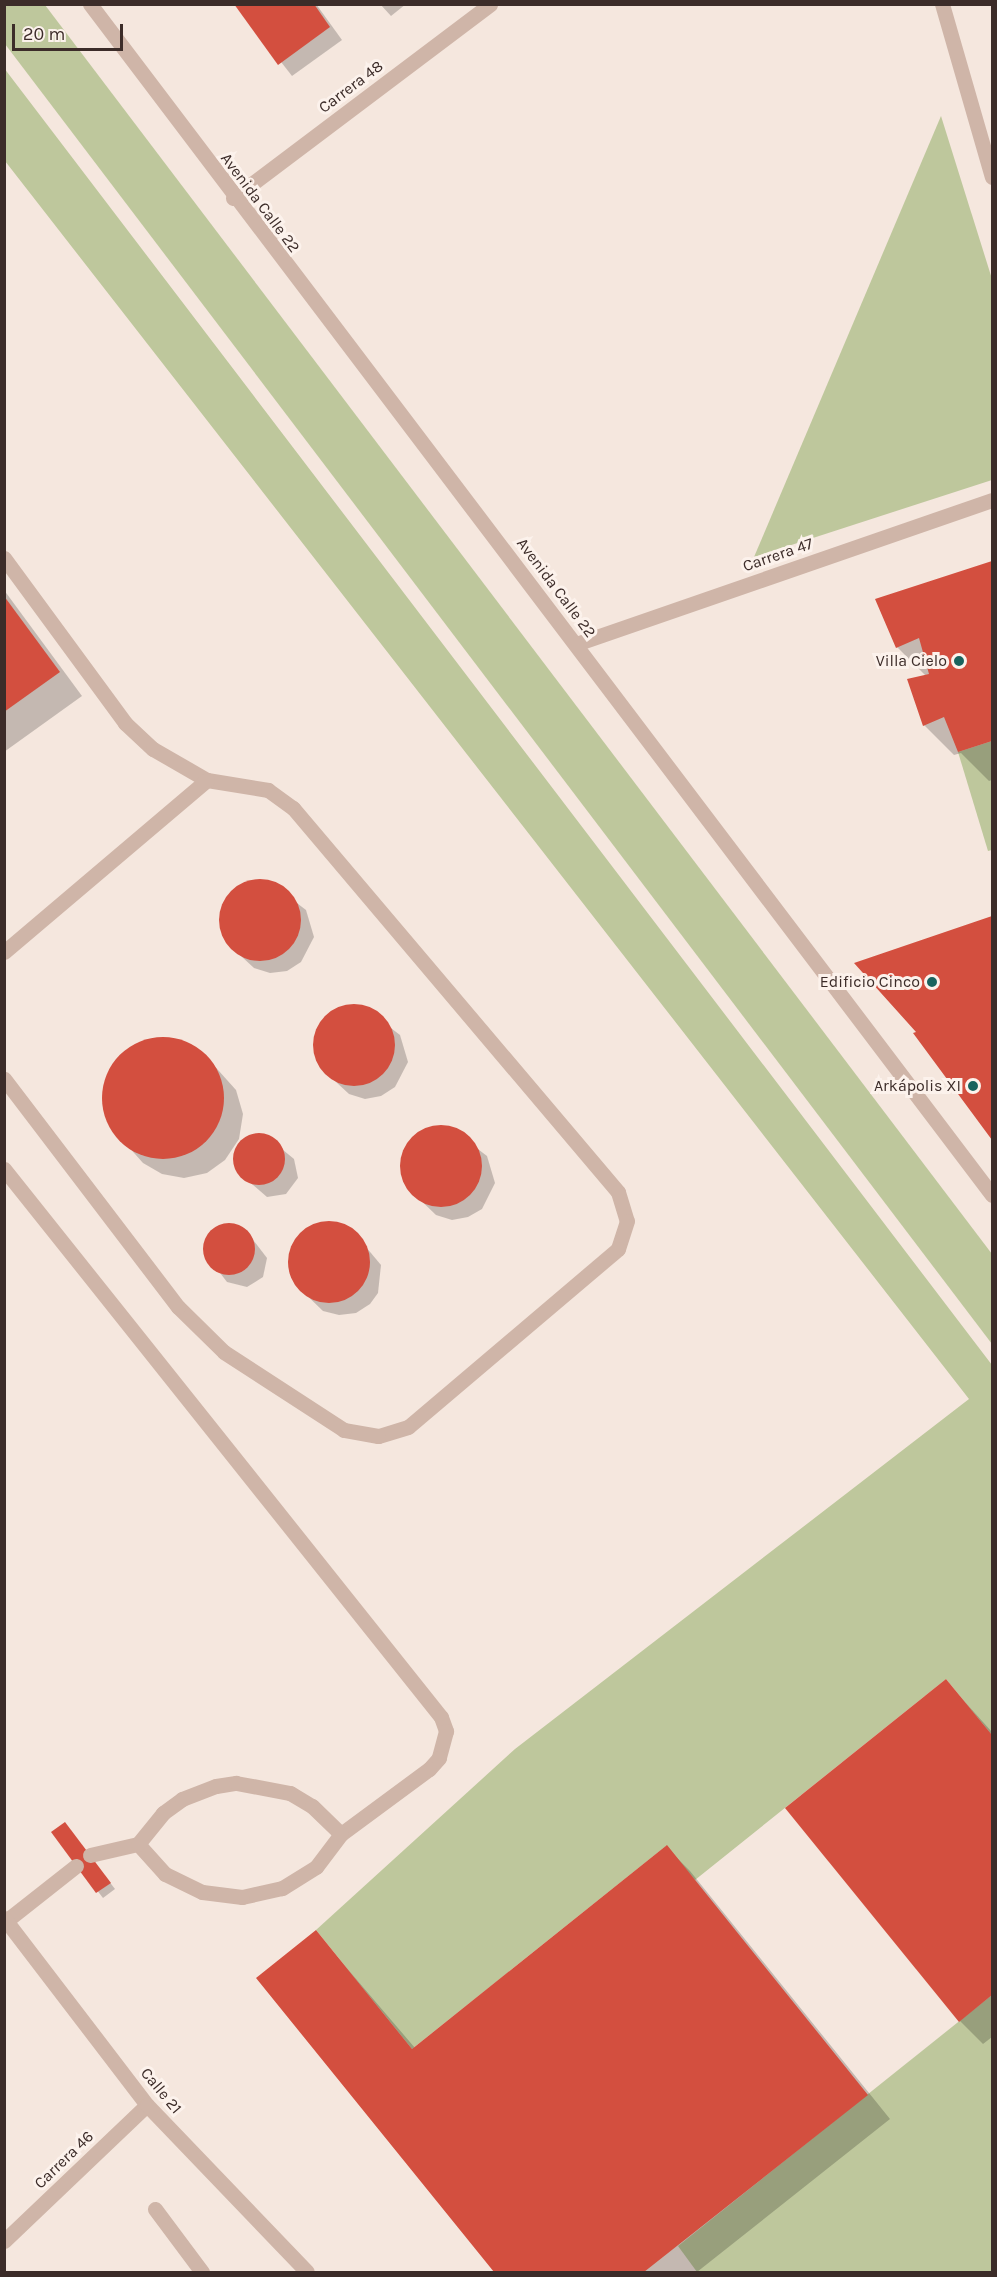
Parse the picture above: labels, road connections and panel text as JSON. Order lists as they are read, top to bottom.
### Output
{
  "streets": {
    "street": [
      "Carrera 48",
      "Avenida Calle 22",
      "Carrera 47",
      "Calle 21",
      "Carrera 46"
    ]
  },
  "crossings": [
    ["Carrera 48", "Avenida Calle 22"],
    ["Avenida Calle 22", "Carrera 47"],
    ["Calle 21", "Carrera 46"]
  ],
  "places": ["Villa Cielo", "Edificio Cinco", "Arkápolis XI"],
  "scale_bar": "20 m"
}
